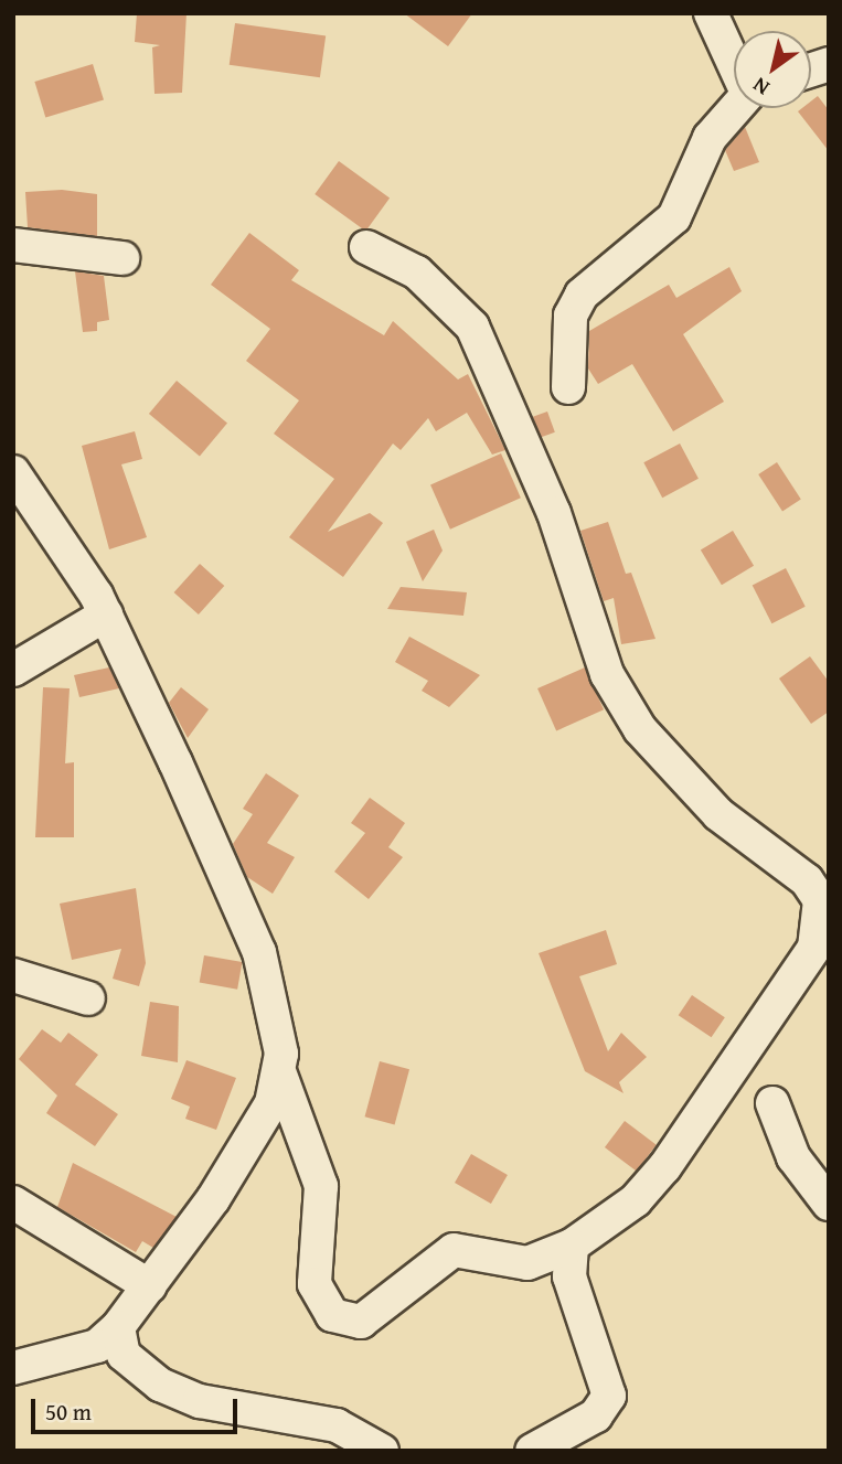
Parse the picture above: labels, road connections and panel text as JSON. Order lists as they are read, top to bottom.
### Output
{
  "scale_bar": "50 m",
  "north": "bottom left"
}
